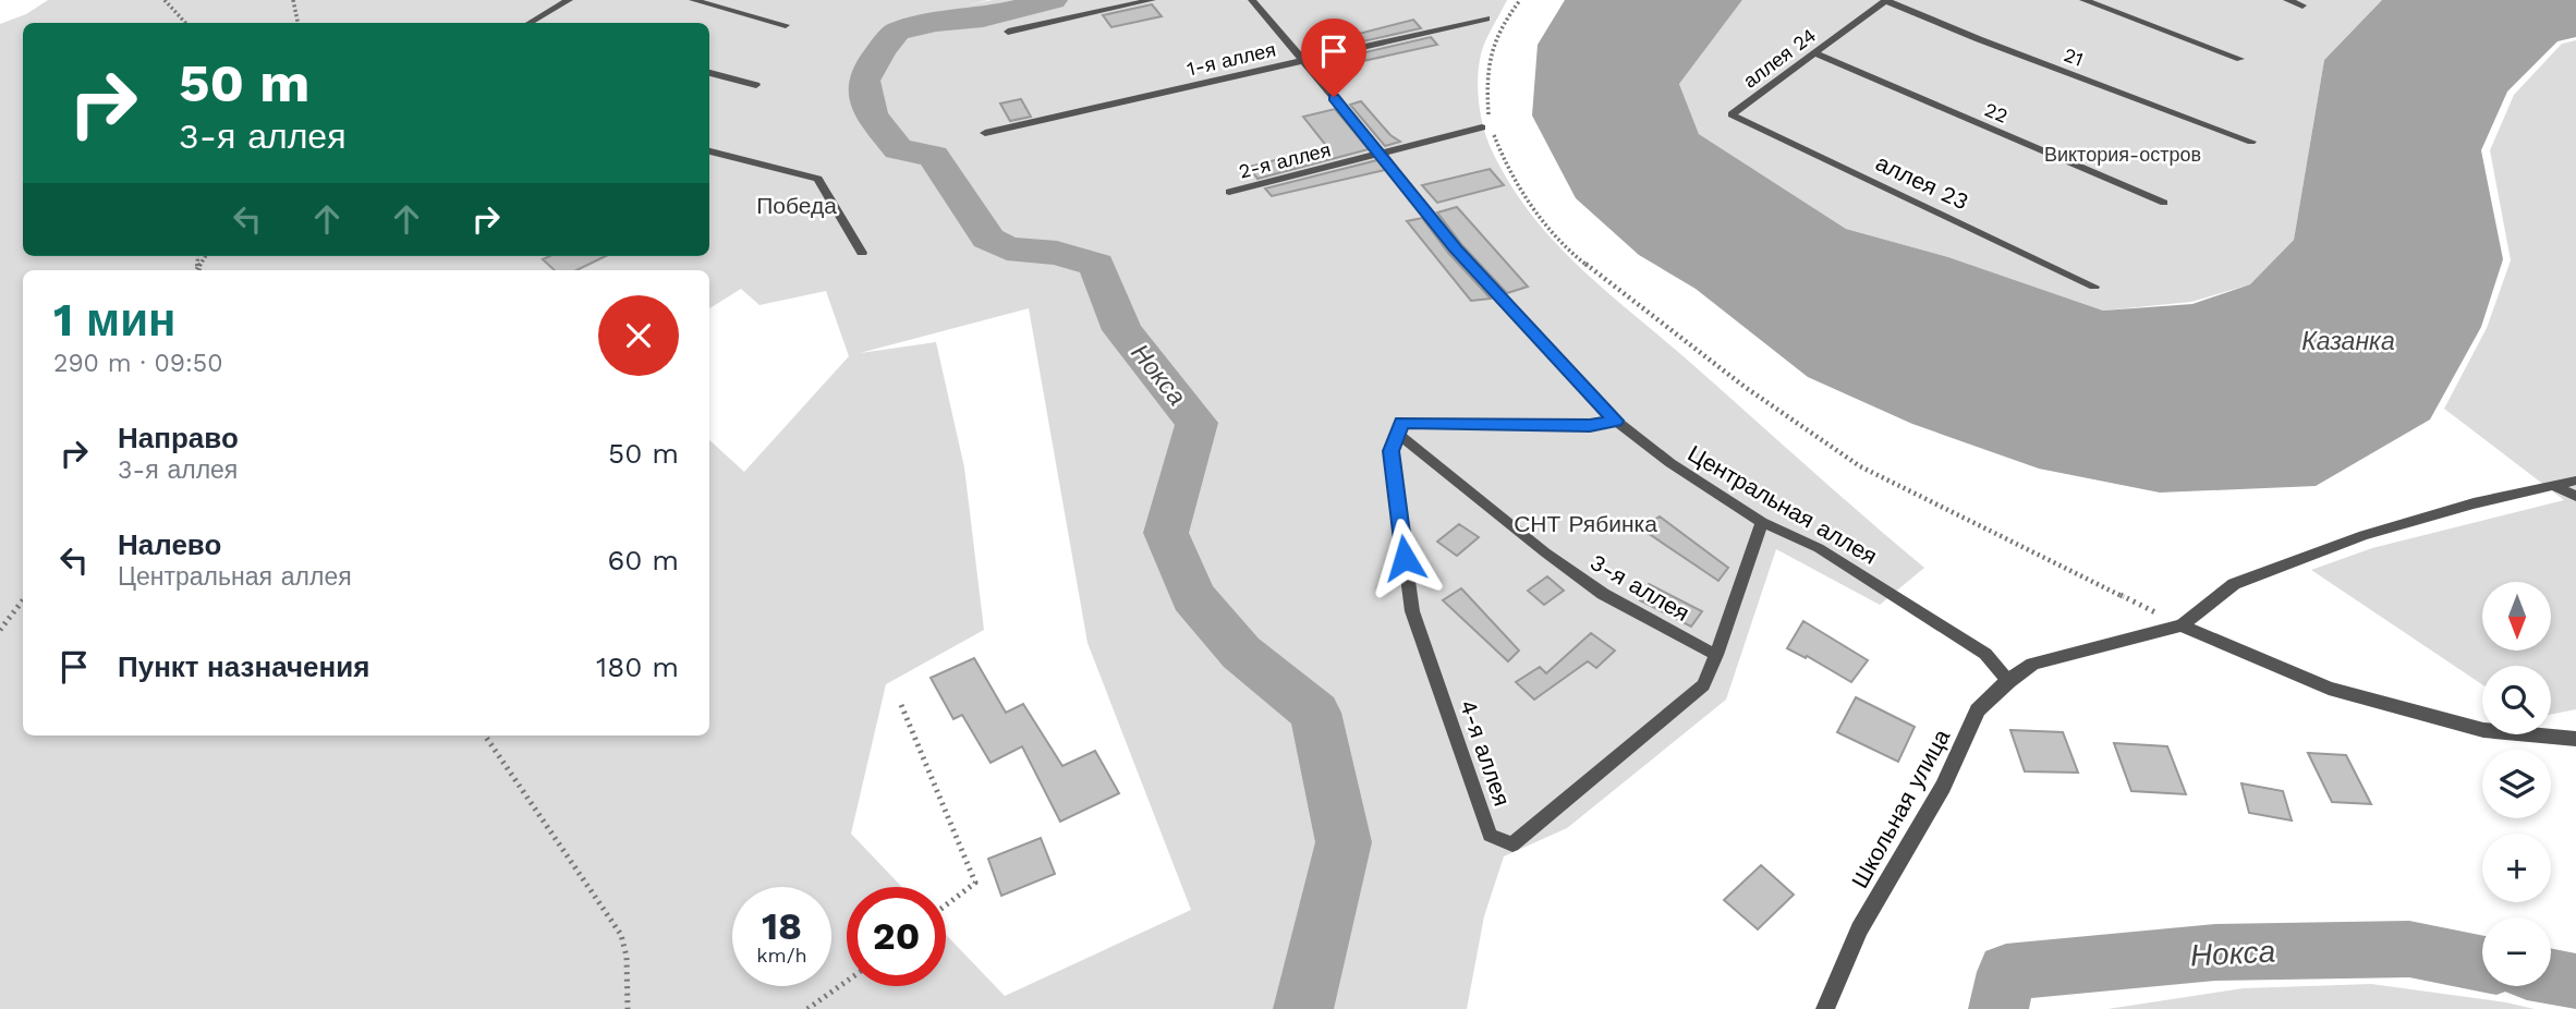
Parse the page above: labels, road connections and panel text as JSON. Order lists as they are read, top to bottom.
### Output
{
  "streets": {
    "street": ["Школьная улица"],
    "lane": [
      "21",
      "аллея 24",
      "1-я аллея",
      "22",
      "2-я аллея",
      "аллея 23",
      "Центральная аллея",
      "3-я аллея",
      "4-я аллея"
    ]
  },
  "crossings": [
    ["21", "аллея 24"],
    ["аллея 24", "22"],
    ["аллея 24", "аллея 23"],
    ["1-я аллея", "Центральная аллея"],
    ["2-я аллея", "Центральная аллея"],
    ["Центральная аллея", "Школьная улица"],
    ["3-я аллея", "4-я аллея"]
  ],
  "water": ["Казанка", "Нокса"],
  "parks": ["Виктория-остров", "Победа", "СНТ Рябинка"],
  "north": "bottom",
  "page": {
    "turn": ["50 m", "3-я аллея"],
    "heading": ["1 мин", "290 m · 09:50"],
    "list": [
      {
        "name": "Направо",
        "note": "3-я аллея",
        "value": "50 m"
      },
      {
        "name": "Налево",
        "note": "Центральная аллея",
        "value": "60 m"
      },
      {
        "name": "Пункт назначения",
        "value": "180 m"
      }
    ],
    "map_buttons": ["+", "−"],
    "speed": "18 km/h",
    "limit": "20"
  }
}
